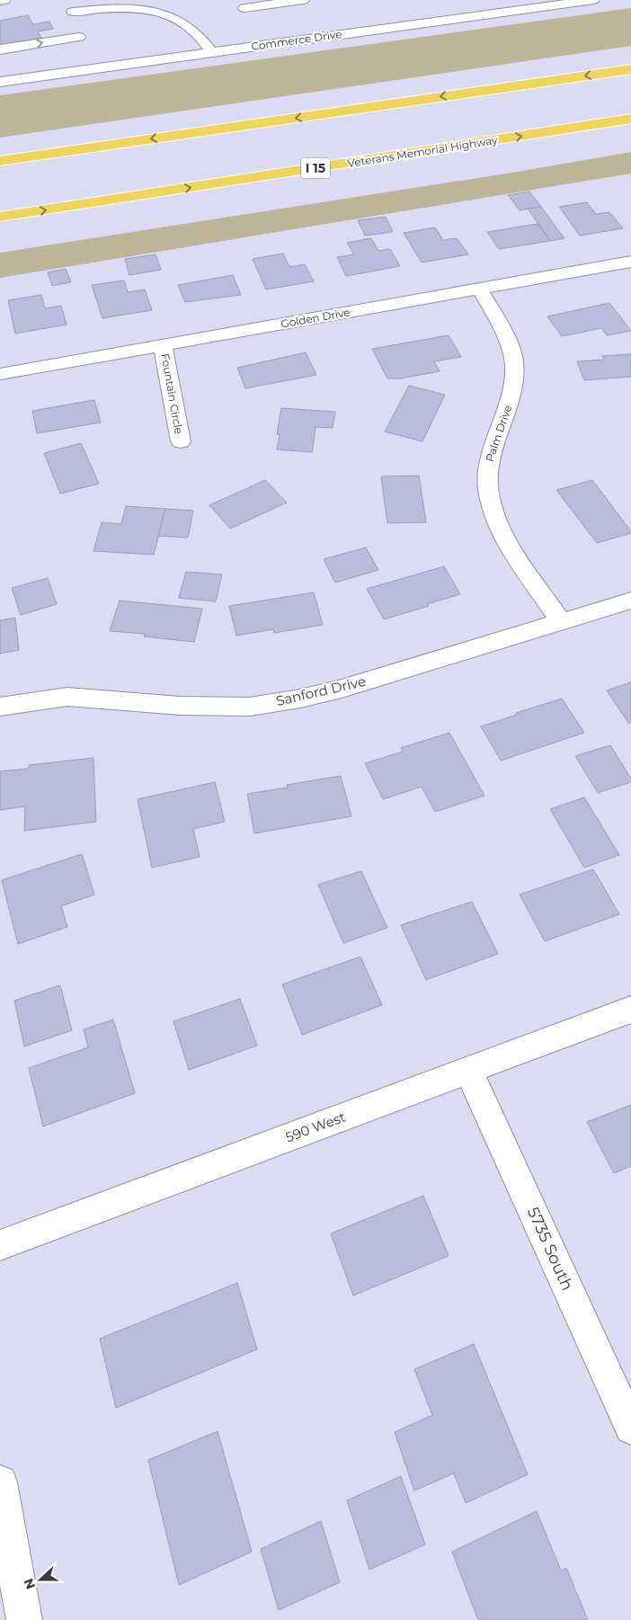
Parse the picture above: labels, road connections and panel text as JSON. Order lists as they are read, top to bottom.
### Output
{
  "streets": {
    "highway": ["Veterans Memorial Highway", "I 15"],
    "street": [
      "Commerce Drive",
      "Golden Drive",
      "Fountain Circle",
      "Palm Drive",
      "Sanford Drive",
      "590 West",
      "5735 South"
    ]
  },
  "crossings": [
    ["Golden Drive", "Fountain Circle"],
    ["Golden Drive", "Palm Drive"],
    ["Palm Drive", "Sanford Drive"],
    ["590 West", "5735 South"]
  ],
  "north": "left"
}
